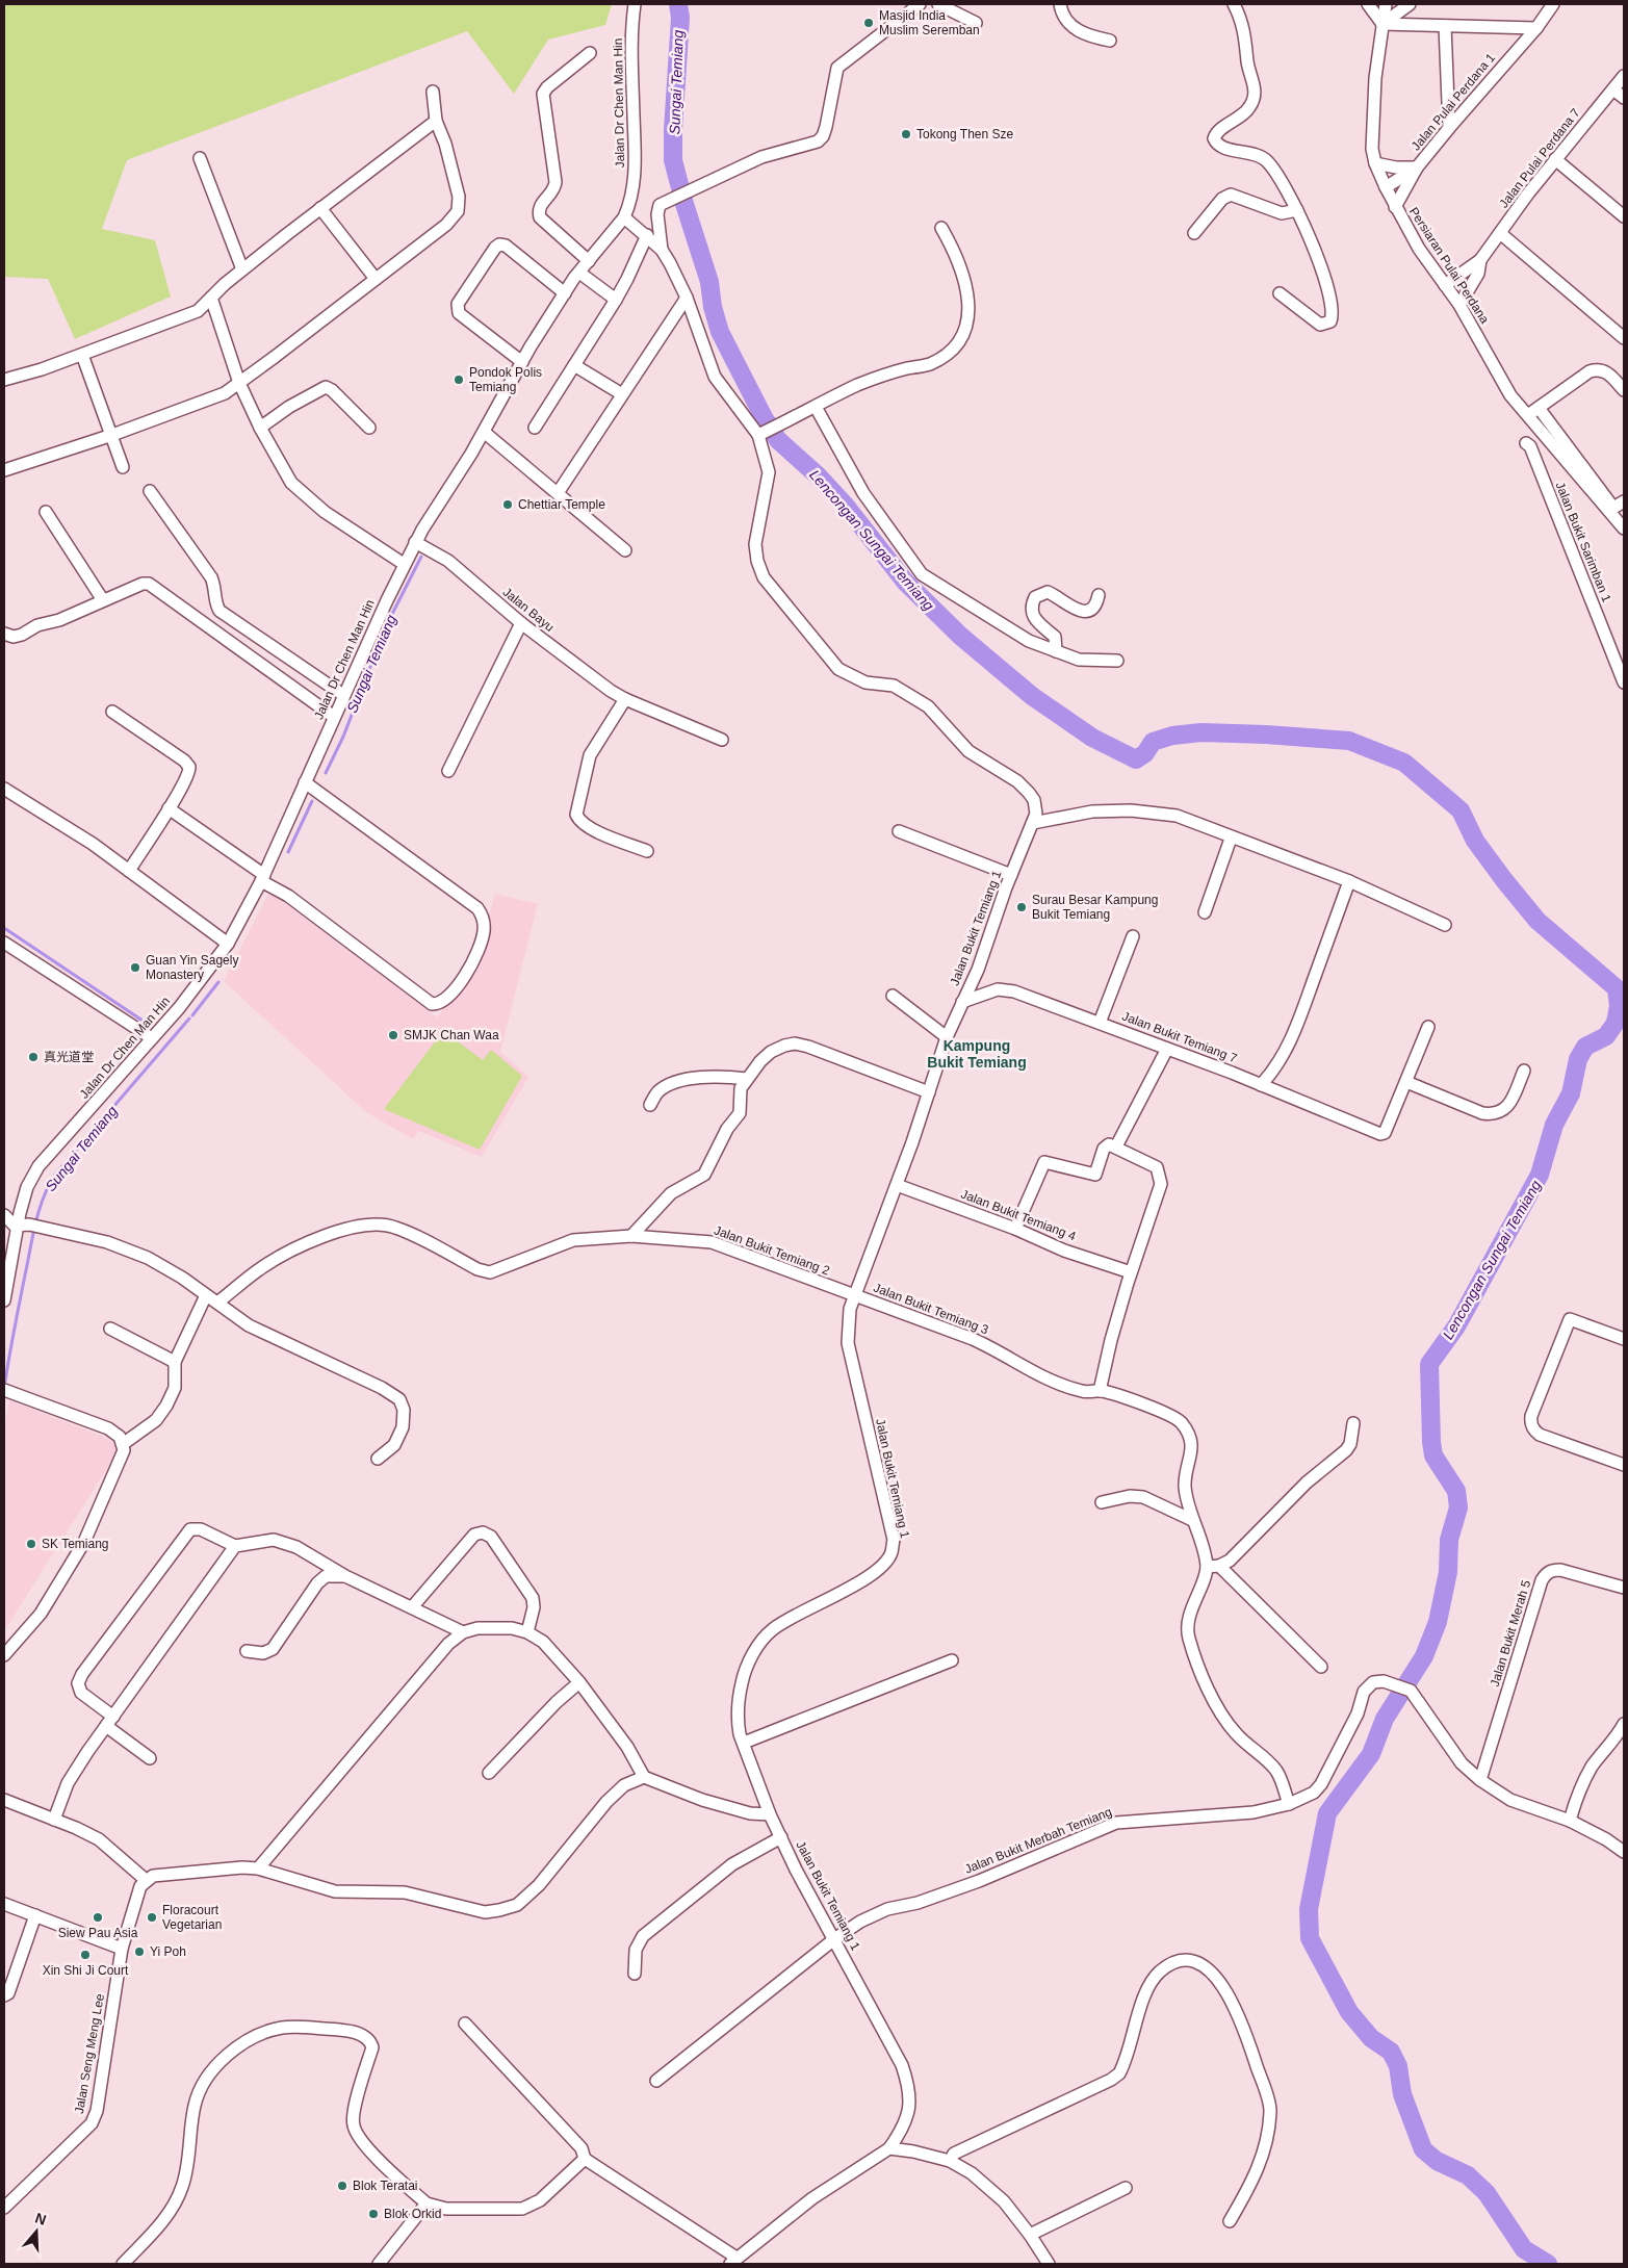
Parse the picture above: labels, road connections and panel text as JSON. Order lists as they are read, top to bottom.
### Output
{
  "streets": {
    "street": [
      "Jalan Pulai Perdana 1",
      "Jalan Dr Chen Man Hin",
      "Jalan Pulai Perdana 7",
      "Persiaran Pulai Perdana",
      "Jalan Bukit Sarimban 1",
      "Jalan Bayu",
      "Jalan Bukit Temiang 1",
      "Jalan Bukit Temiang 7",
      "Jalan Bukit Temiang 4",
      "Jalan Bukit Temiang 2",
      "Jalan Bukit Temiang 3",
      "Jalan Bukit Merah 5",
      "Jalan Bukit Merbah Temiang",
      "Jalan Seng Meng Lee"
    ]
  },
  "crossings": [
    ["Jalan Pulai Perdana 1", "Persiaran Pulai Perdana"],
    ["Jalan Dr Chen Man Hin", "Jalan Bayu"],
    ["Jalan Pulai Perdana 7", "Persiaran Pulai Perdana"],
    ["Jalan Bukit Temiang 1", "Jalan Bukit Temiang 4"],
    ["Jalan Bukit Temiang 1", "Jalan Bukit Temiang 2"],
    ["Jalan Bukit Temiang 1", "Jalan Bukit Temiang 3"],
    ["Jalan Bukit Temiang 1", "Jalan Bukit Merbah Temiang"],
    ["Jalan Bukit Temiang 2", "Jalan Bukit Temiang 3"],
    ["Jalan Bukit Merah 5", "Jalan Bukit Merbah Temiang"]
  ],
  "districts": ["Kampung Bukit Temiang"],
  "water": ["Sungai Temiang", "Lencongan Sungai Temiang"],
  "places": [
    "Masjid India Muslim Seremban",
    "Tokong Then Sze",
    "Pondok Polis Temiang",
    "Chettiar Temple",
    "Surau Besar Kampung Bukit Temiang",
    "Guan Yin Sagely Monastery",
    "SMJK Chan Waa",
    "真光道堂",
    "SK Temiang",
    "Siew Pau Asia",
    "Floracourt Vegetarian",
    "Yi Poh",
    "Xin Shi Ji Court",
    "Blok Teratai",
    "Blok Orkid"
  ],
  "north": "top"
}
